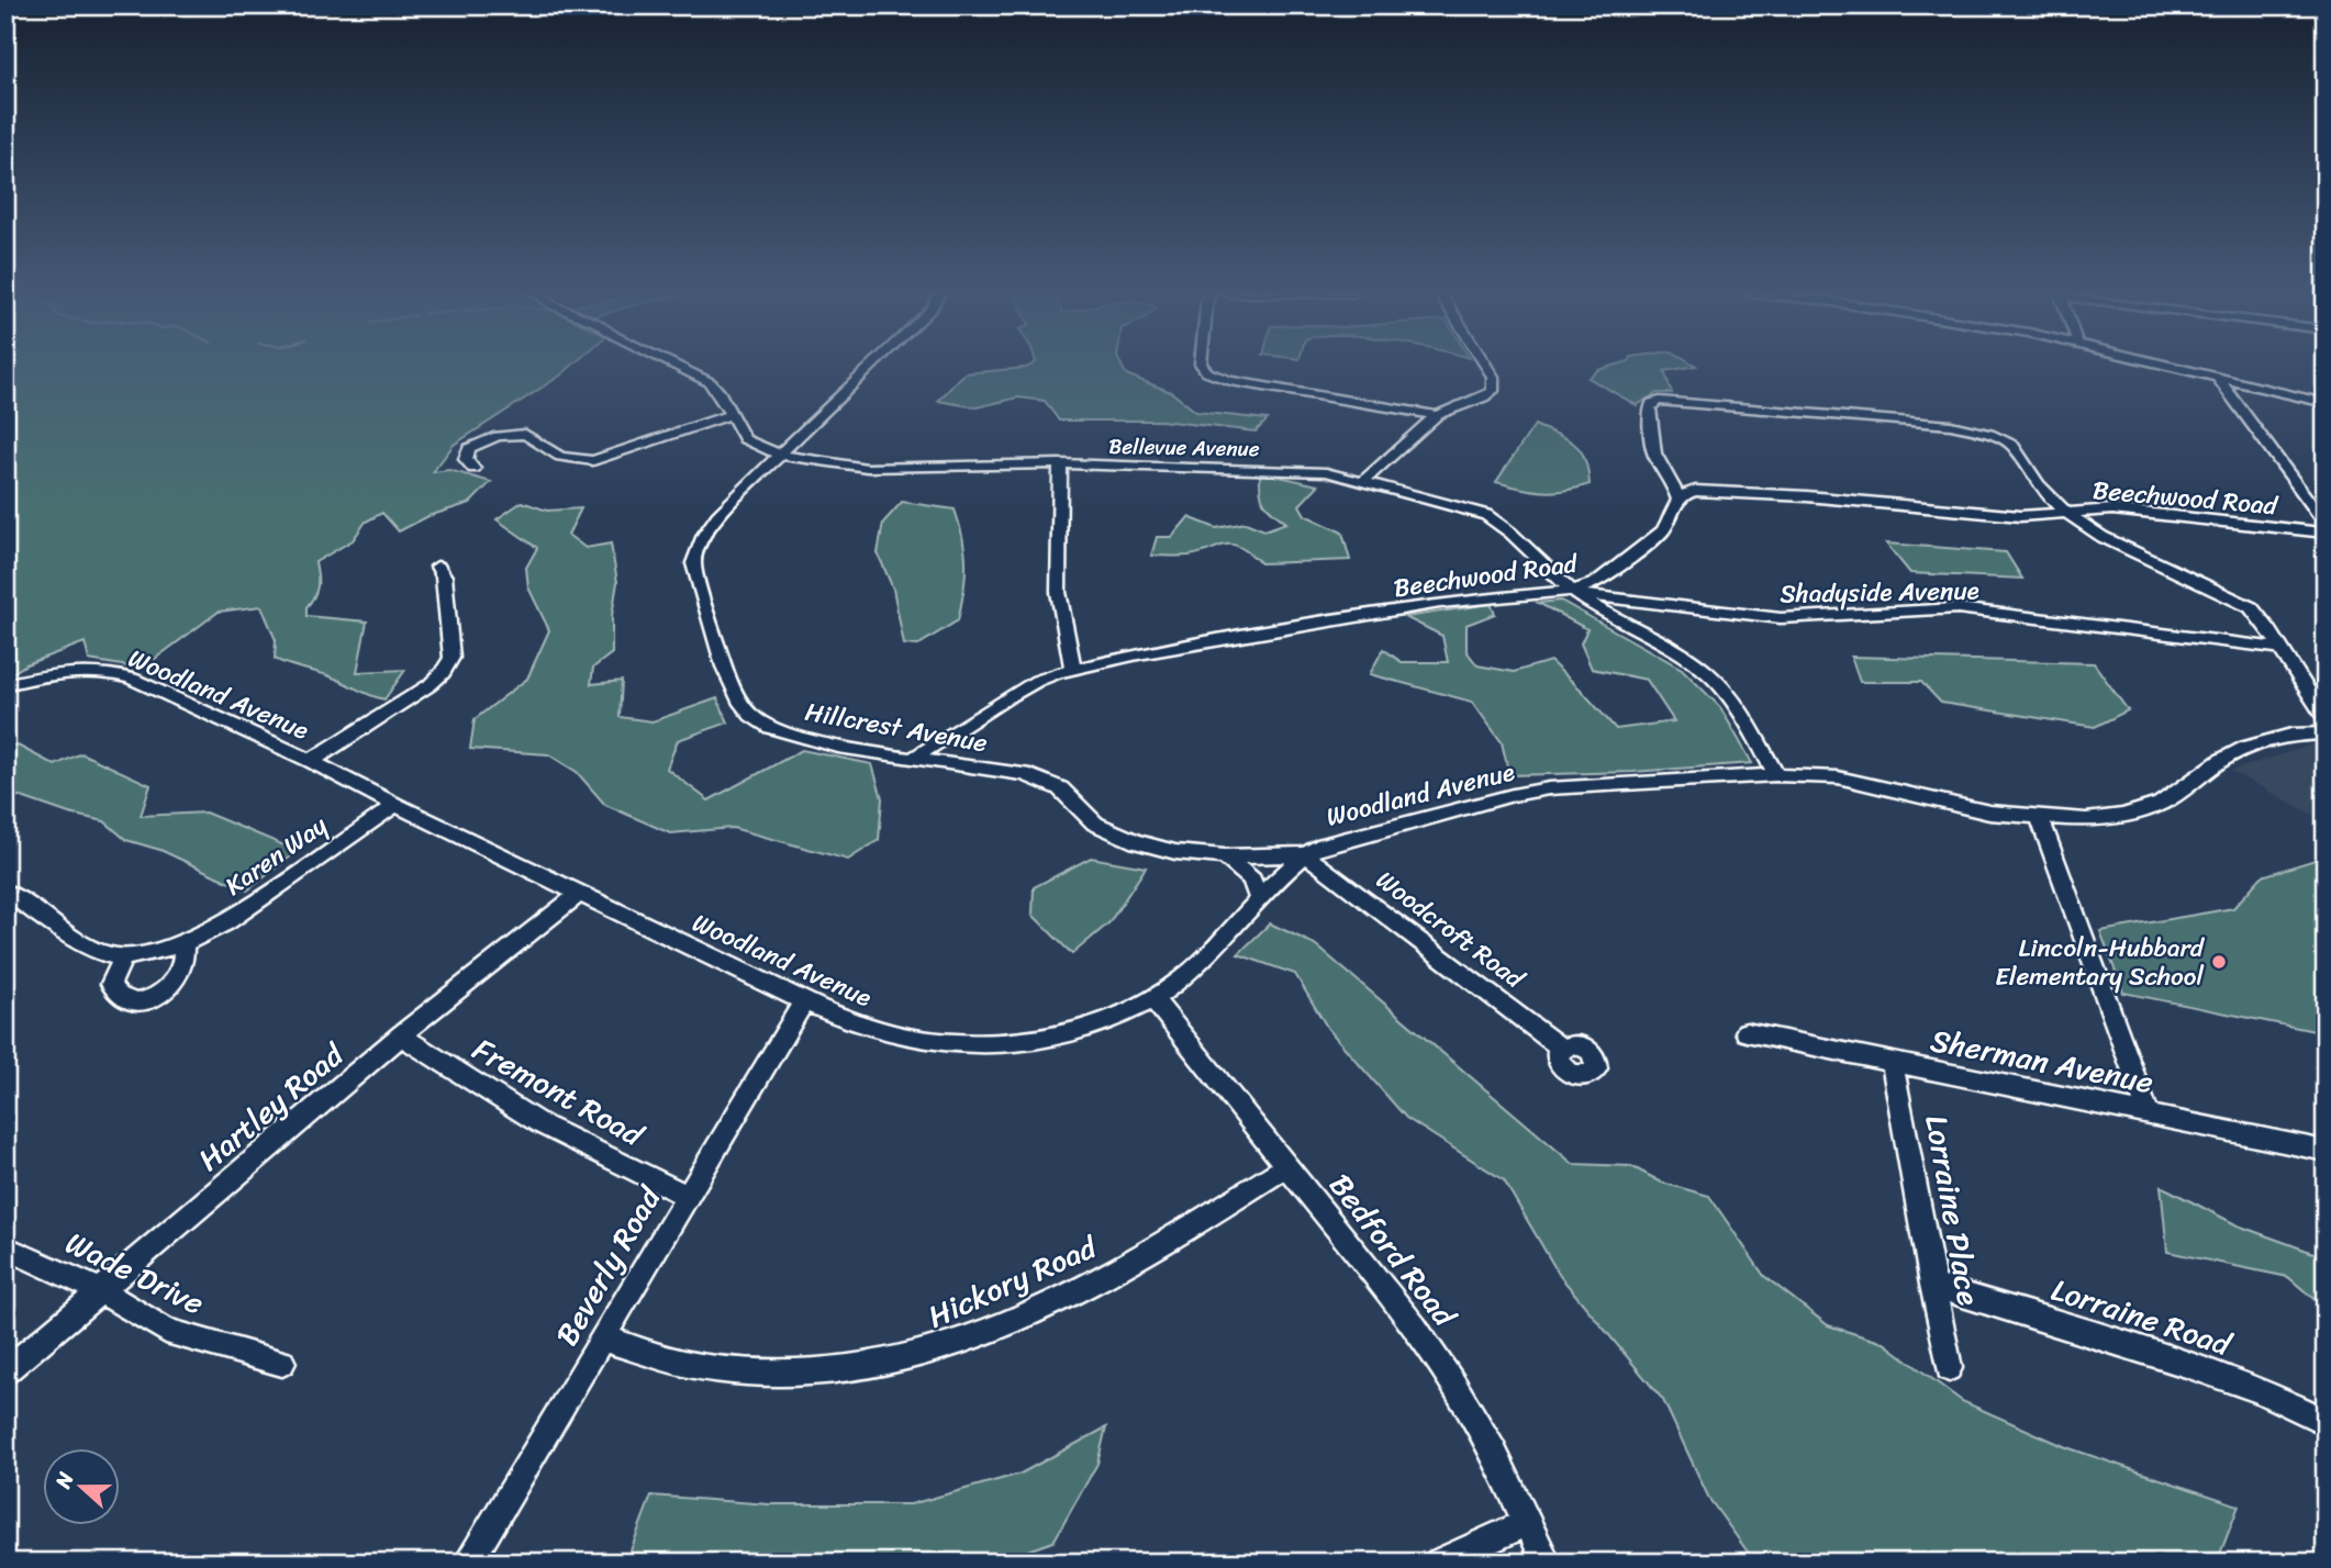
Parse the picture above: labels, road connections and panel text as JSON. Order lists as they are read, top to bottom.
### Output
{
  "streets": {
    "street": [
      "Bellevue Avenue",
      "Beechwood Road",
      "Shadyside Avenue",
      "Woodland Avenue",
      "Hillcrest Avenue",
      "Karen Way",
      "Woodcroft Road",
      "Sherman Avenue",
      "Fremont Road",
      "Hartley Road",
      "Lorraine Place",
      "Bedford Road",
      "Beverly Road",
      "Wade Drive",
      "Hickory Road",
      "Lorraine Road"
    ]
  },
  "crossings": [
    ["Bellevue Avenue", "Beechwood Road"],
    ["Bellevue Avenue", "Shadyside Avenue"],
    ["Bellevue Avenue", "Woodland Avenue"],
    ["Bellevue Avenue", "Hillcrest Avenue"],
    ["Beechwood Road", "Shadyside Avenue"],
    ["Beechwood Road", "Hillcrest Avenue"],
    ["Woodland Avenue", "Hillcrest Avenue"],
    ["Woodland Avenue", "Karen Way"],
    ["Woodland Avenue", "Woodcroft Road"],
    ["Woodland Avenue", "Hartley Road"],
    ["Woodland Avenue", "Bedford Road"],
    ["Woodland Avenue", "Beverly Road"],
    ["Hillcrest Avenue", "Woodcroft Road"],
    ["Sherman Avenue", "Lorraine Place"],
    ["Fremont Road", "Hartley Road"],
    ["Fremont Road", "Beverly Road"],
    ["Hartley Road", "Wade Drive"],
    ["Lorraine Place", "Lorraine Road"],
    ["Bedford Road", "Hickory Road"],
    ["Beverly Road", "Hickory Road"]
  ],
  "places": ["Lincoln-Hubbard Elementary School"],
  "north": "left"
}
